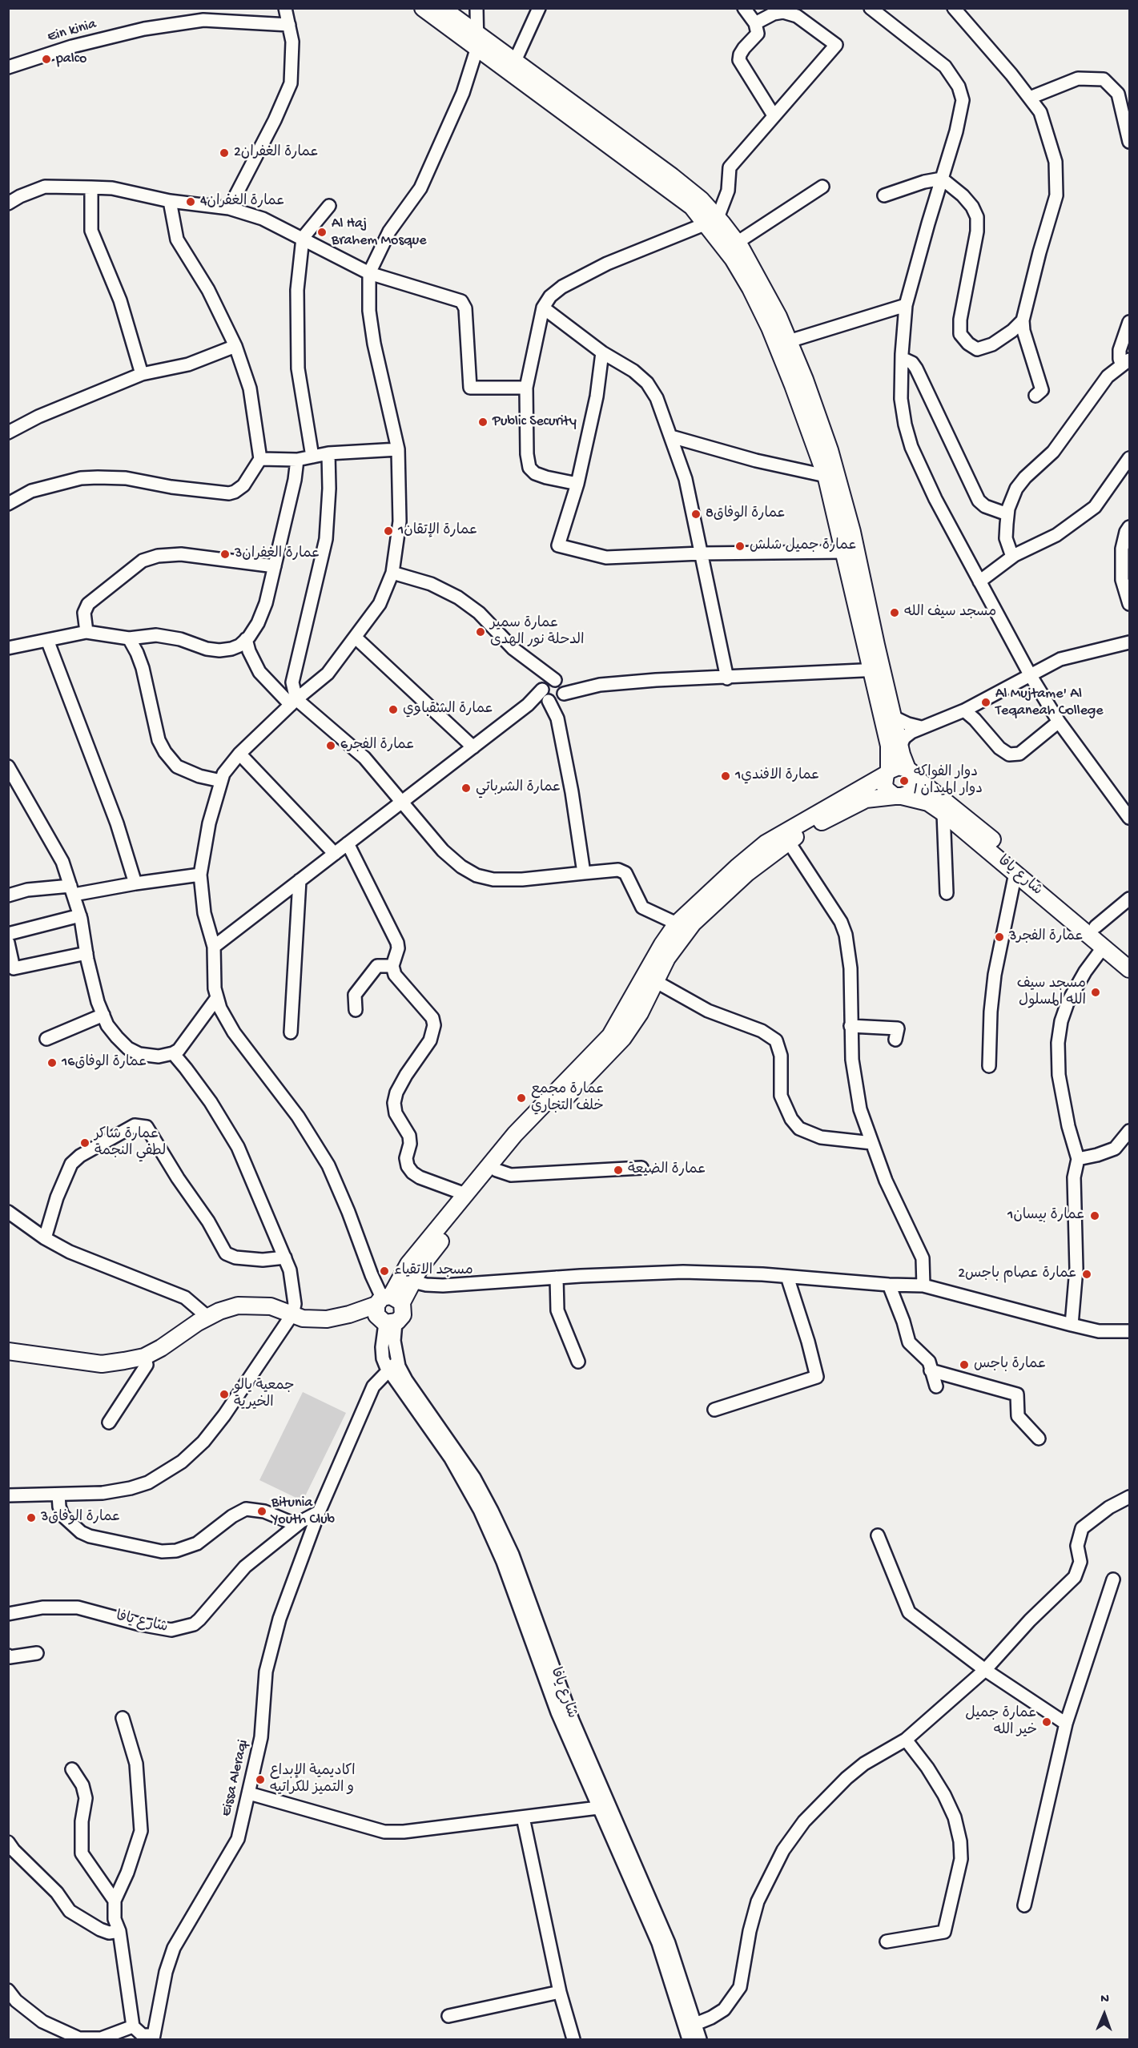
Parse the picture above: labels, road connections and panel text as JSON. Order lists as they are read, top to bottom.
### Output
{
  "streets": {
    "main road": ["شارع يافا"],
    "street": ["Ein kinia", "Eissa Aleraqi"]
  },
  "crossings": [
    ["شارع يافا", "Eissa Aleraqi"]
  ],
  "places": [
    "palco",
    "عمارة الغفران2",
    "عمارة الغفران4",
    "Al Haj Brahem Mosque",
    "Public Security",
    "عمارة الوفاق8",
    "عمارة الإتقان1",
    "عمارة جميل شلش",
    "عمارة الغفران3",
    "مسجد سيف الله",
    "عمارة سمير الدحلة نور الهدى",
    "Al Mujtame' Al Teqaneah College",
    "عمارة الشقباوي",
    "عمارة الفجر6",
    "عمارة الافندي1",
    "دوار الفواكه / دوار الميدان",
    "عمارة الشرباتي",
    "عمارة الفجر3",
    "مسجد سيف الله المسلول",
    "عمارة الوفاق16",
    "عمارة مجمع خلف التجاري",
    "عمارة شاكر لطفي النجمة",
    "عمارة الضيعة",
    "عمارة بيسان1",
    "مسجد الاتقياء",
    "عمارة عصام باجس2",
    "عمارة باجس",
    "جمعية يالو الخيرية",
    "Bitunia Youth Club",
    "عمارة الوفاق3",
    "عمارة جميل خير الله",
    "اكاديمية الإبداع و التميز للكراتيه"
  ],
  "north": "top"
}
